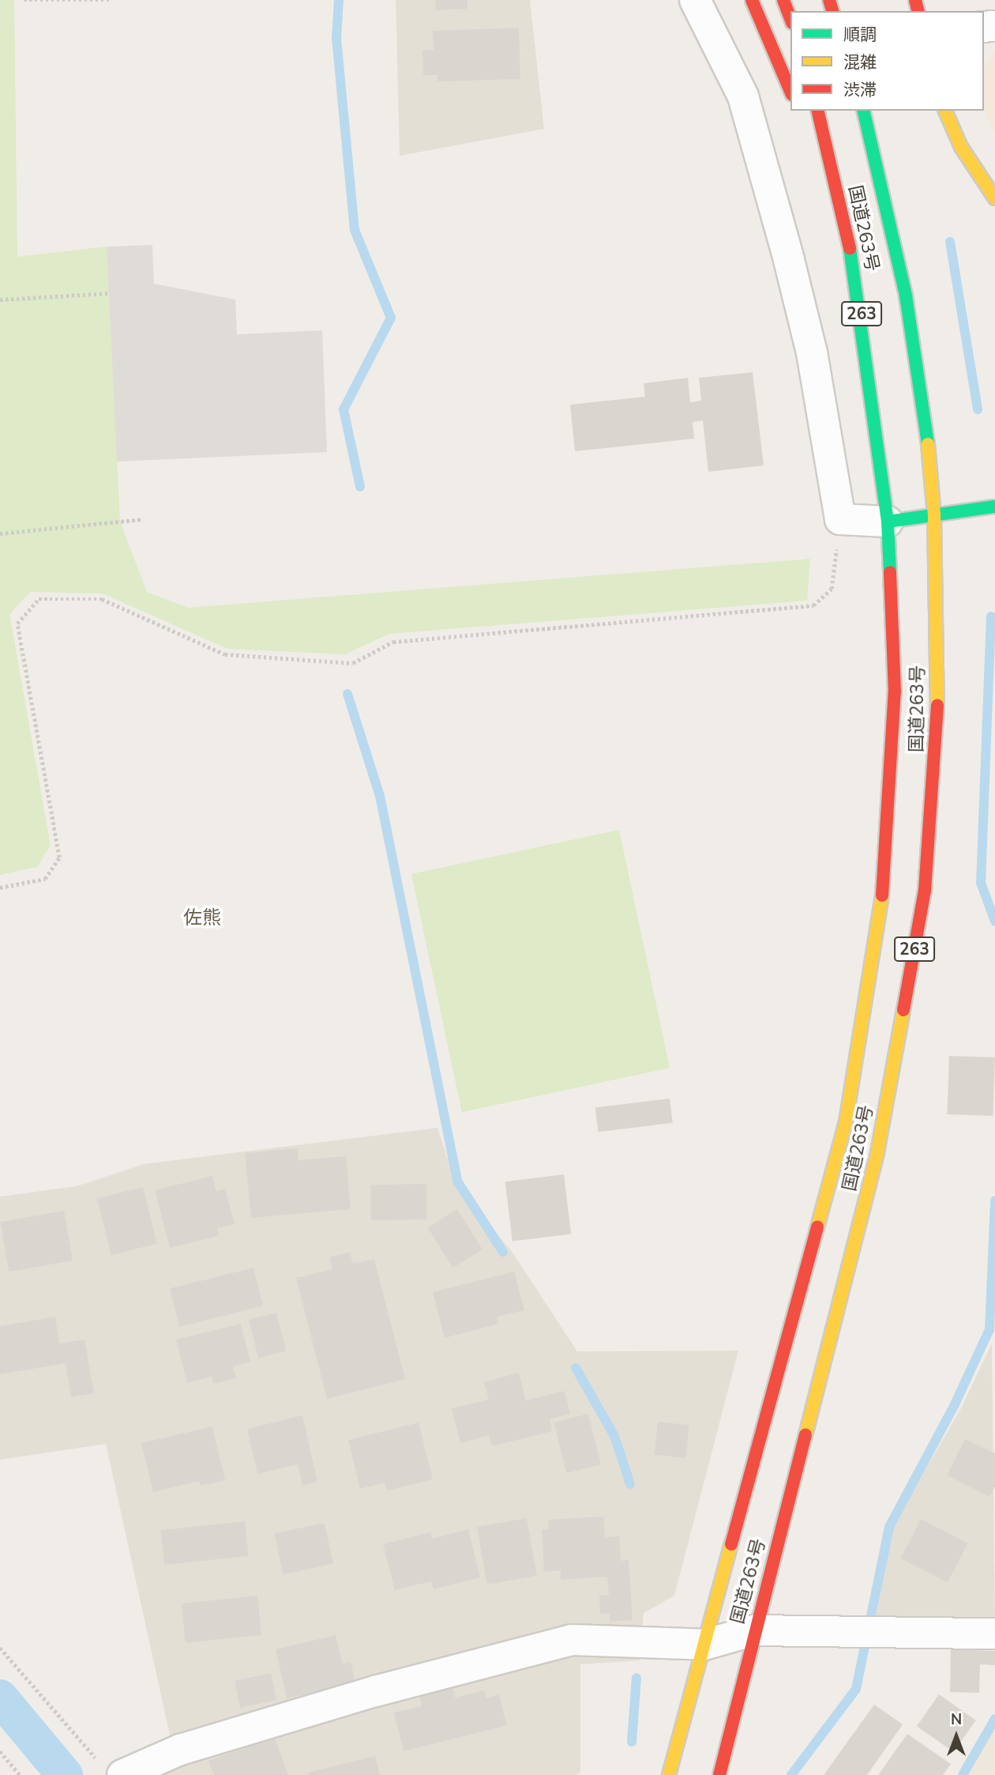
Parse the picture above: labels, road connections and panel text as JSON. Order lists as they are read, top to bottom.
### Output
{
  "streets": {
    "main road": ["国道263号", "263"]
  },
  "districts": ["佐熊"],
  "legend": ["順調", "混雑", "渋滞"],
  "north": "top"
}
